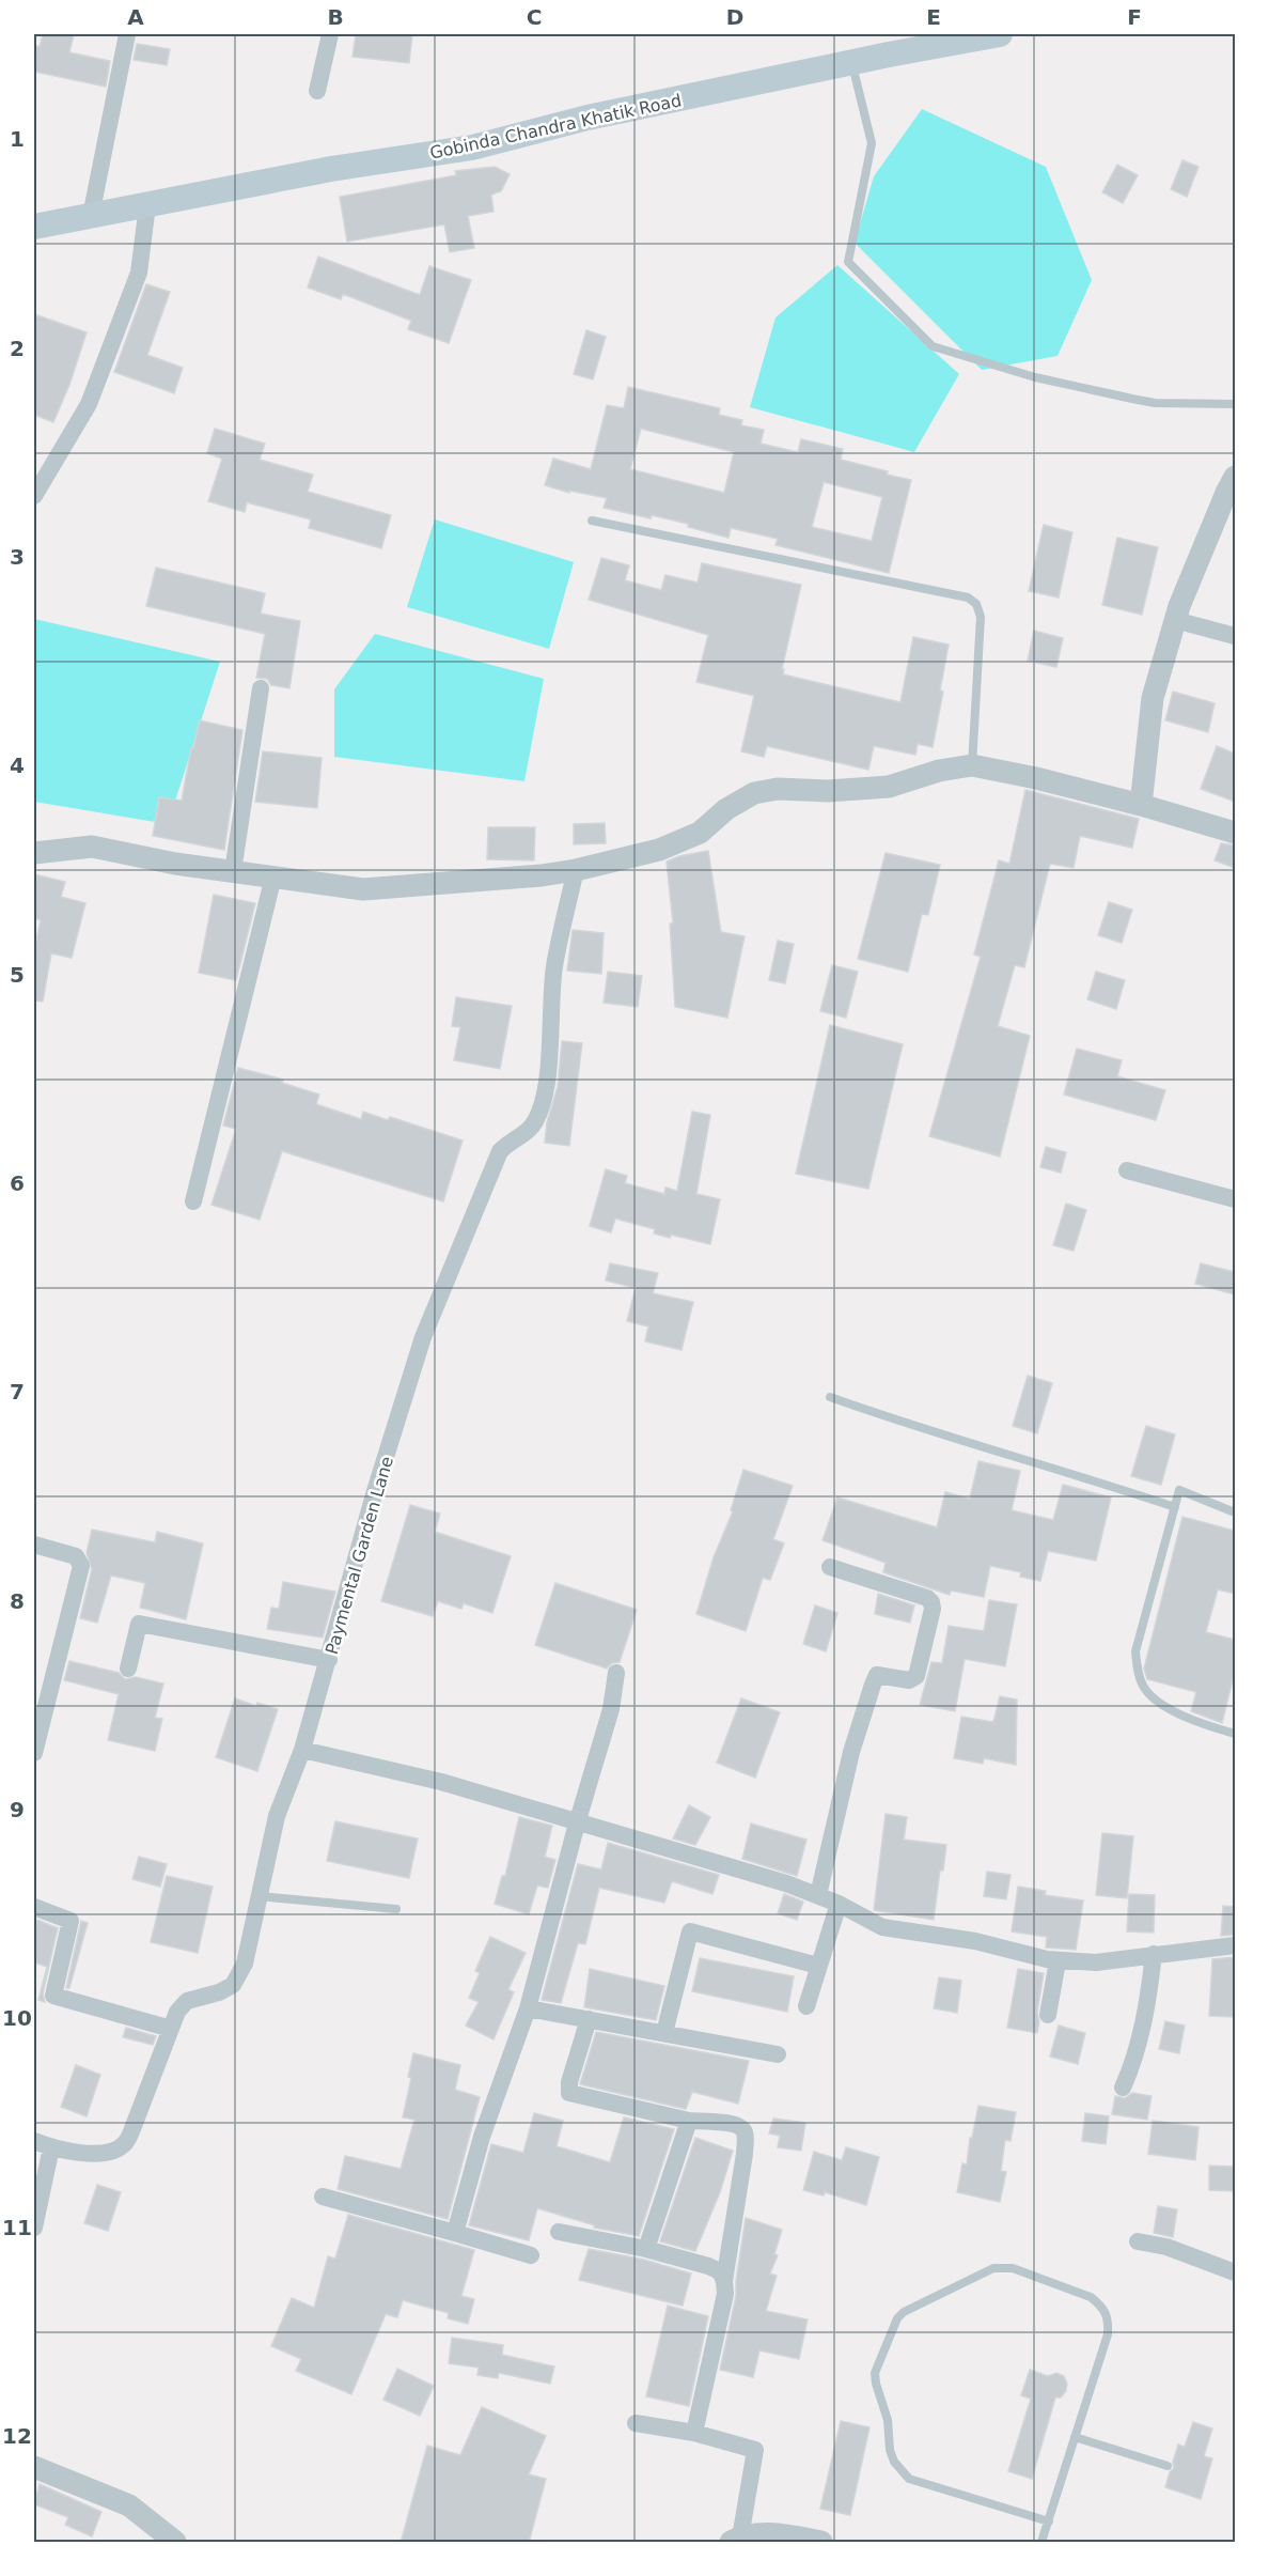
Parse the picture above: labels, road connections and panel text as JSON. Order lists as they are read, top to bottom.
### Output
{
  "streets": {
    "main road": ["Gobinda Chandra Khatik Road"],
    "street": ["Paymental Garden Lane"]
  },
  "grid": {
    "columns": [
      "A",
      "B",
      "C",
      "D",
      "E",
      "F"
    ],
    "rows": [
      "1",
      "2",
      "3",
      "4",
      "5",
      "6",
      "7",
      "8",
      "9",
      "10",
      "11",
      "12"
    ]
  }
}
